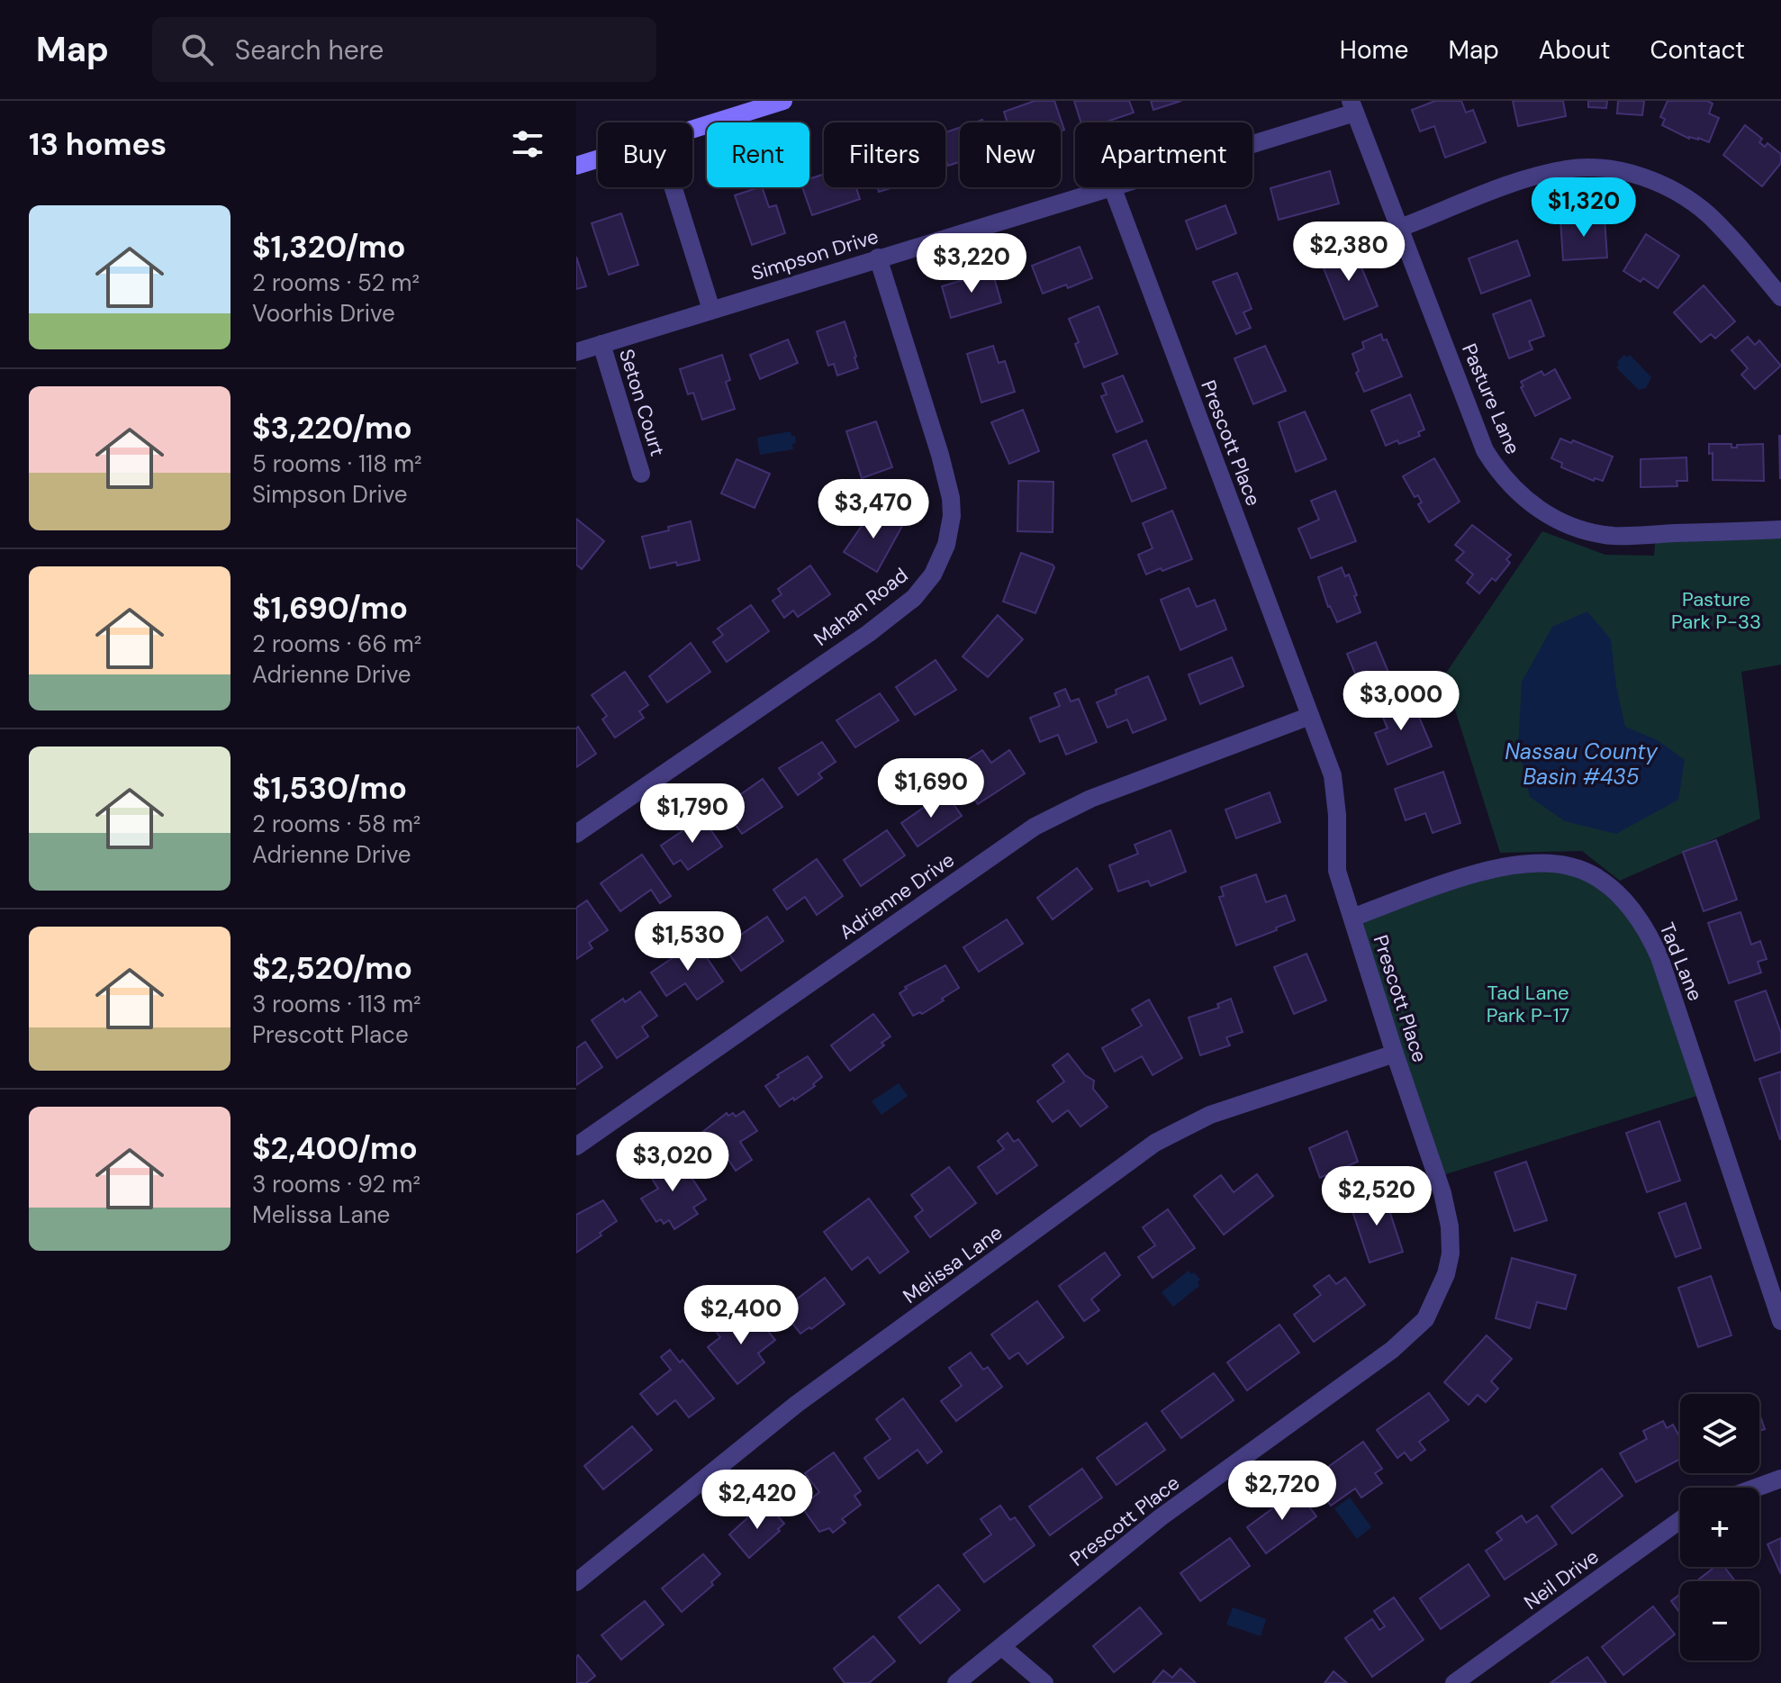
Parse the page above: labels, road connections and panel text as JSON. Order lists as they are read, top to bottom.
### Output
{
  "streets": {
    "street": [
      "Simpson Drive",
      "Pasture Lane",
      "Seton Court",
      "Prescott Place",
      "Mahan Road",
      "Adrienne Drive",
      "Tad Lane",
      "Melissa Lane",
      "Neil Drive"
    ]
  },
  "crossings": [
    ["Simpson Drive", "Pasture Lane"],
    ["Simpson Drive", "Seton Court"],
    ["Simpson Drive", "Mahan Road"],
    ["Prescott Place", "Adrienne Drive"],
    ["Prescott Place", "Tad Lane"],
    ["Prescott Place", "Melissa Lane"]
  ],
  "water": ["Nassau County Basin #435"],
  "parks": ["Pasture Park P-33", "Tad Lane Park P-17"],
  "page": {
    "header": "Map",
    "search": "Search here",
    "nav": [
      "Home",
      "Map",
      "About",
      "Contact"
    ],
    "heading": "13 homes",
    "chip": [
      "Buy",
      "Rent",
      "Filters",
      "New",
      "Apartment"
    ],
    "price": [
      "$1,320",
      "$2,380",
      "$3,220",
      "$3,470",
      "$3,000",
      "$1,690",
      "$1,790",
      "$1,530",
      "$3,020",
      "$2,520",
      "$2,400",
      "$2,720",
      "$2,420"
    ],
    "list": [
      {
        "name": "$1,320/mo",
        "note": "2 rooms · 52 m² · Voorhis Drive"
      },
      {
        "name": "$3,220/mo",
        "note": "5 rooms · 118 m² · Simpson Drive"
      },
      {
        "name": "$1,690/mo",
        "note": "2 rooms · 66 m² · Adrienne Drive"
      },
      {
        "name": "$1,530/mo",
        "note": "2 rooms · 58 m² · Adrienne Drive"
      },
      {
        "name": "$2,520/mo",
        "note": "3 rooms · 113 m² · Prescott Place"
      },
      {
        "name": "$2,400/mo",
        "note": "3 rooms · 92 m² · Melissa Lane"
      }
    ],
    "map_buttons": ["+", "−"]
  }
}
